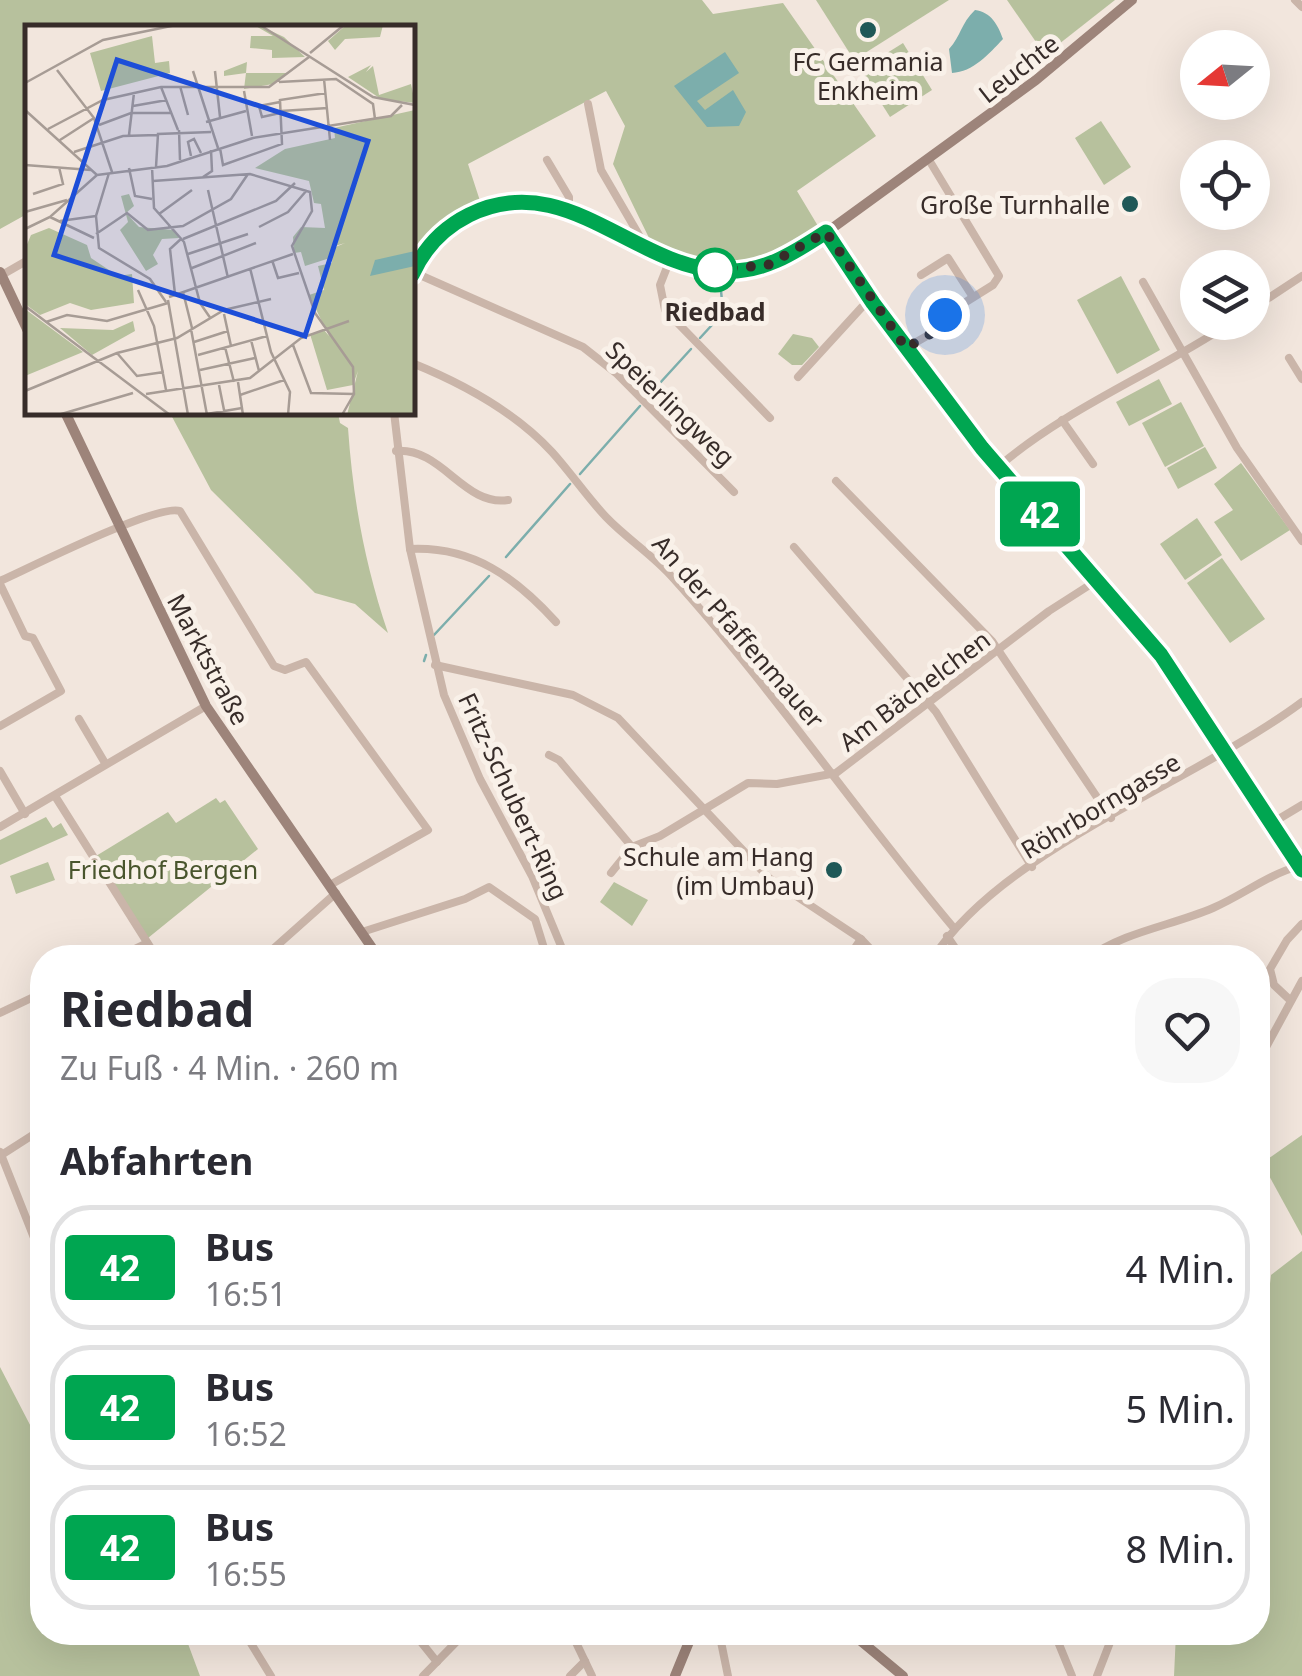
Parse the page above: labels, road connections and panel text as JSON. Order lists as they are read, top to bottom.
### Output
{
  "streets": {
    "street": [
      "Leuchte",
      "Speierlingweg",
      "An der Pfaffenmauer",
      "Marktstraße",
      "Am Bächelchen",
      "Fritz-Schubert-Ring",
      "Röhrborngasse"
    ]
  },
  "crossings": [
    ["An der Pfaffenmauer", "Am Bächelchen"],
    ["An der Pfaffenmauer", "Röhrborngasse"]
  ],
  "parks": ["Friedhof Bergen"],
  "places": [
    "FC Germania Enkheim",
    "Große Turnhalle",
    "Riedbad",
    "Schule am Hang (im Umbau)"
  ],
  "lines": ["bus line 42"],
  "north": "left",
  "page": {
    "on_map": "42",
    "heading": [
      ["Riedbad", "Zu Fuß · 4 Min. · 260 m"],
      "Abfahrten"
    ],
    "list": [
      {
        "mark": "42",
        "name": "Bus",
        "note": "16:51",
        "value": "4 Min."
      },
      {
        "mark": "42",
        "name": "Bus",
        "note": "16:52",
        "value": "5 Min."
      },
      {
        "mark": "42",
        "name": "Bus",
        "note": "16:55",
        "value": "8 Min."
      }
    ]
  }
}
